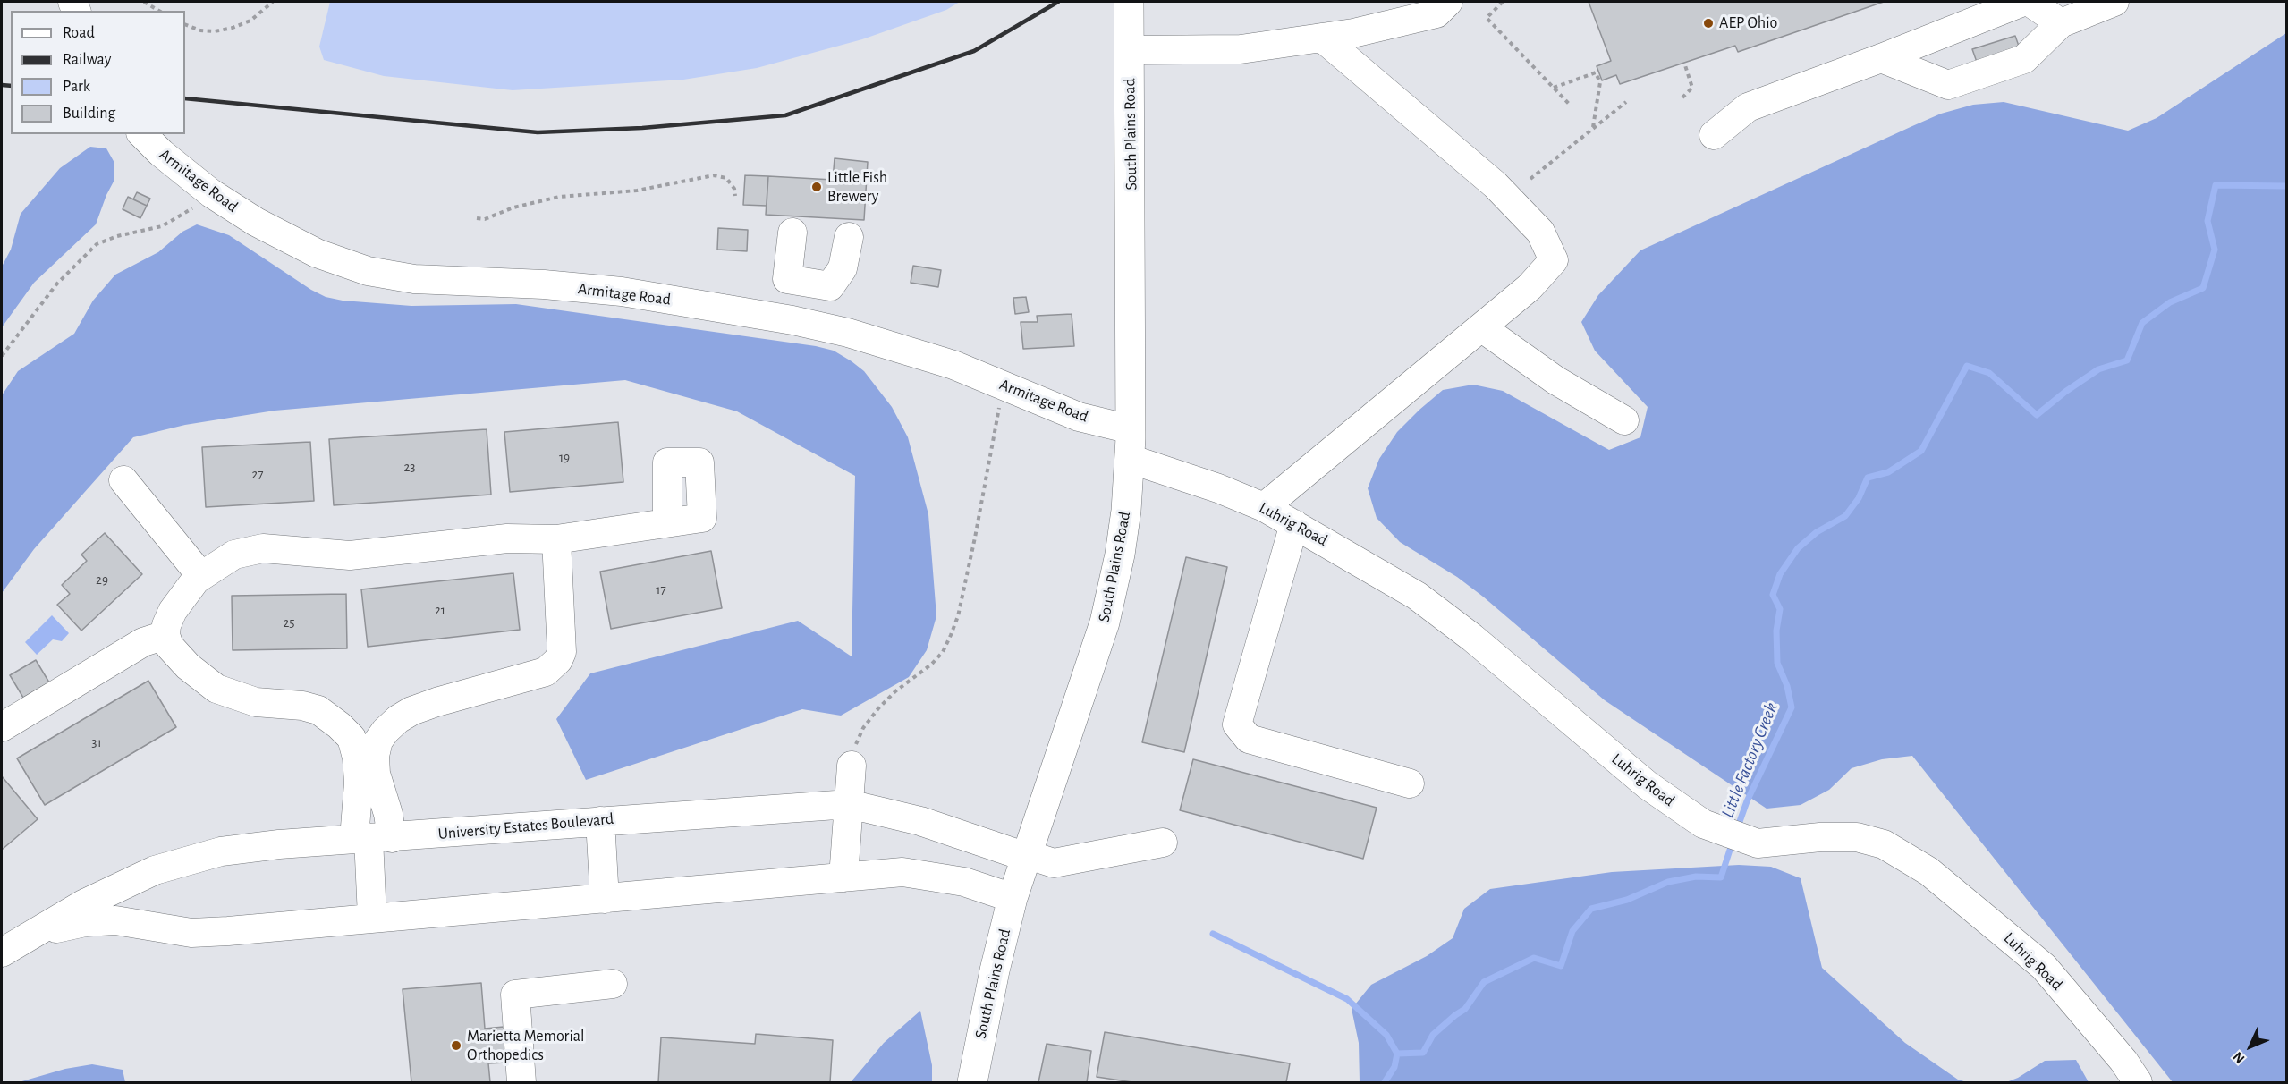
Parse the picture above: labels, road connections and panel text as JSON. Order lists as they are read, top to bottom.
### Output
{
  "streets": {
    "main road": ["South Plains Road"],
    "street": ["Armitage Road", "Luhrig Road", "University Estates Boulevard"]
  },
  "crossings": [
    ["South Plains Road", "Armitage Road"],
    ["South Plains Road", "Luhrig Road"],
    ["South Plains Road", "University Estates Boulevard"]
  ],
  "water": ["Little Factory Creek"],
  "places": ["AEP Ohio", "Little Fish Brewery", "Marietta Memorial Orthopedics"],
  "house_numbers": [
    "19",
    "23",
    "27",
    "29",
    "17",
    "21",
    "25",
    "31"
  ],
  "legend": [
    "Road",
    "Railway",
    "Park",
    "Building"
  ],
  "north": "bottom left"
}
